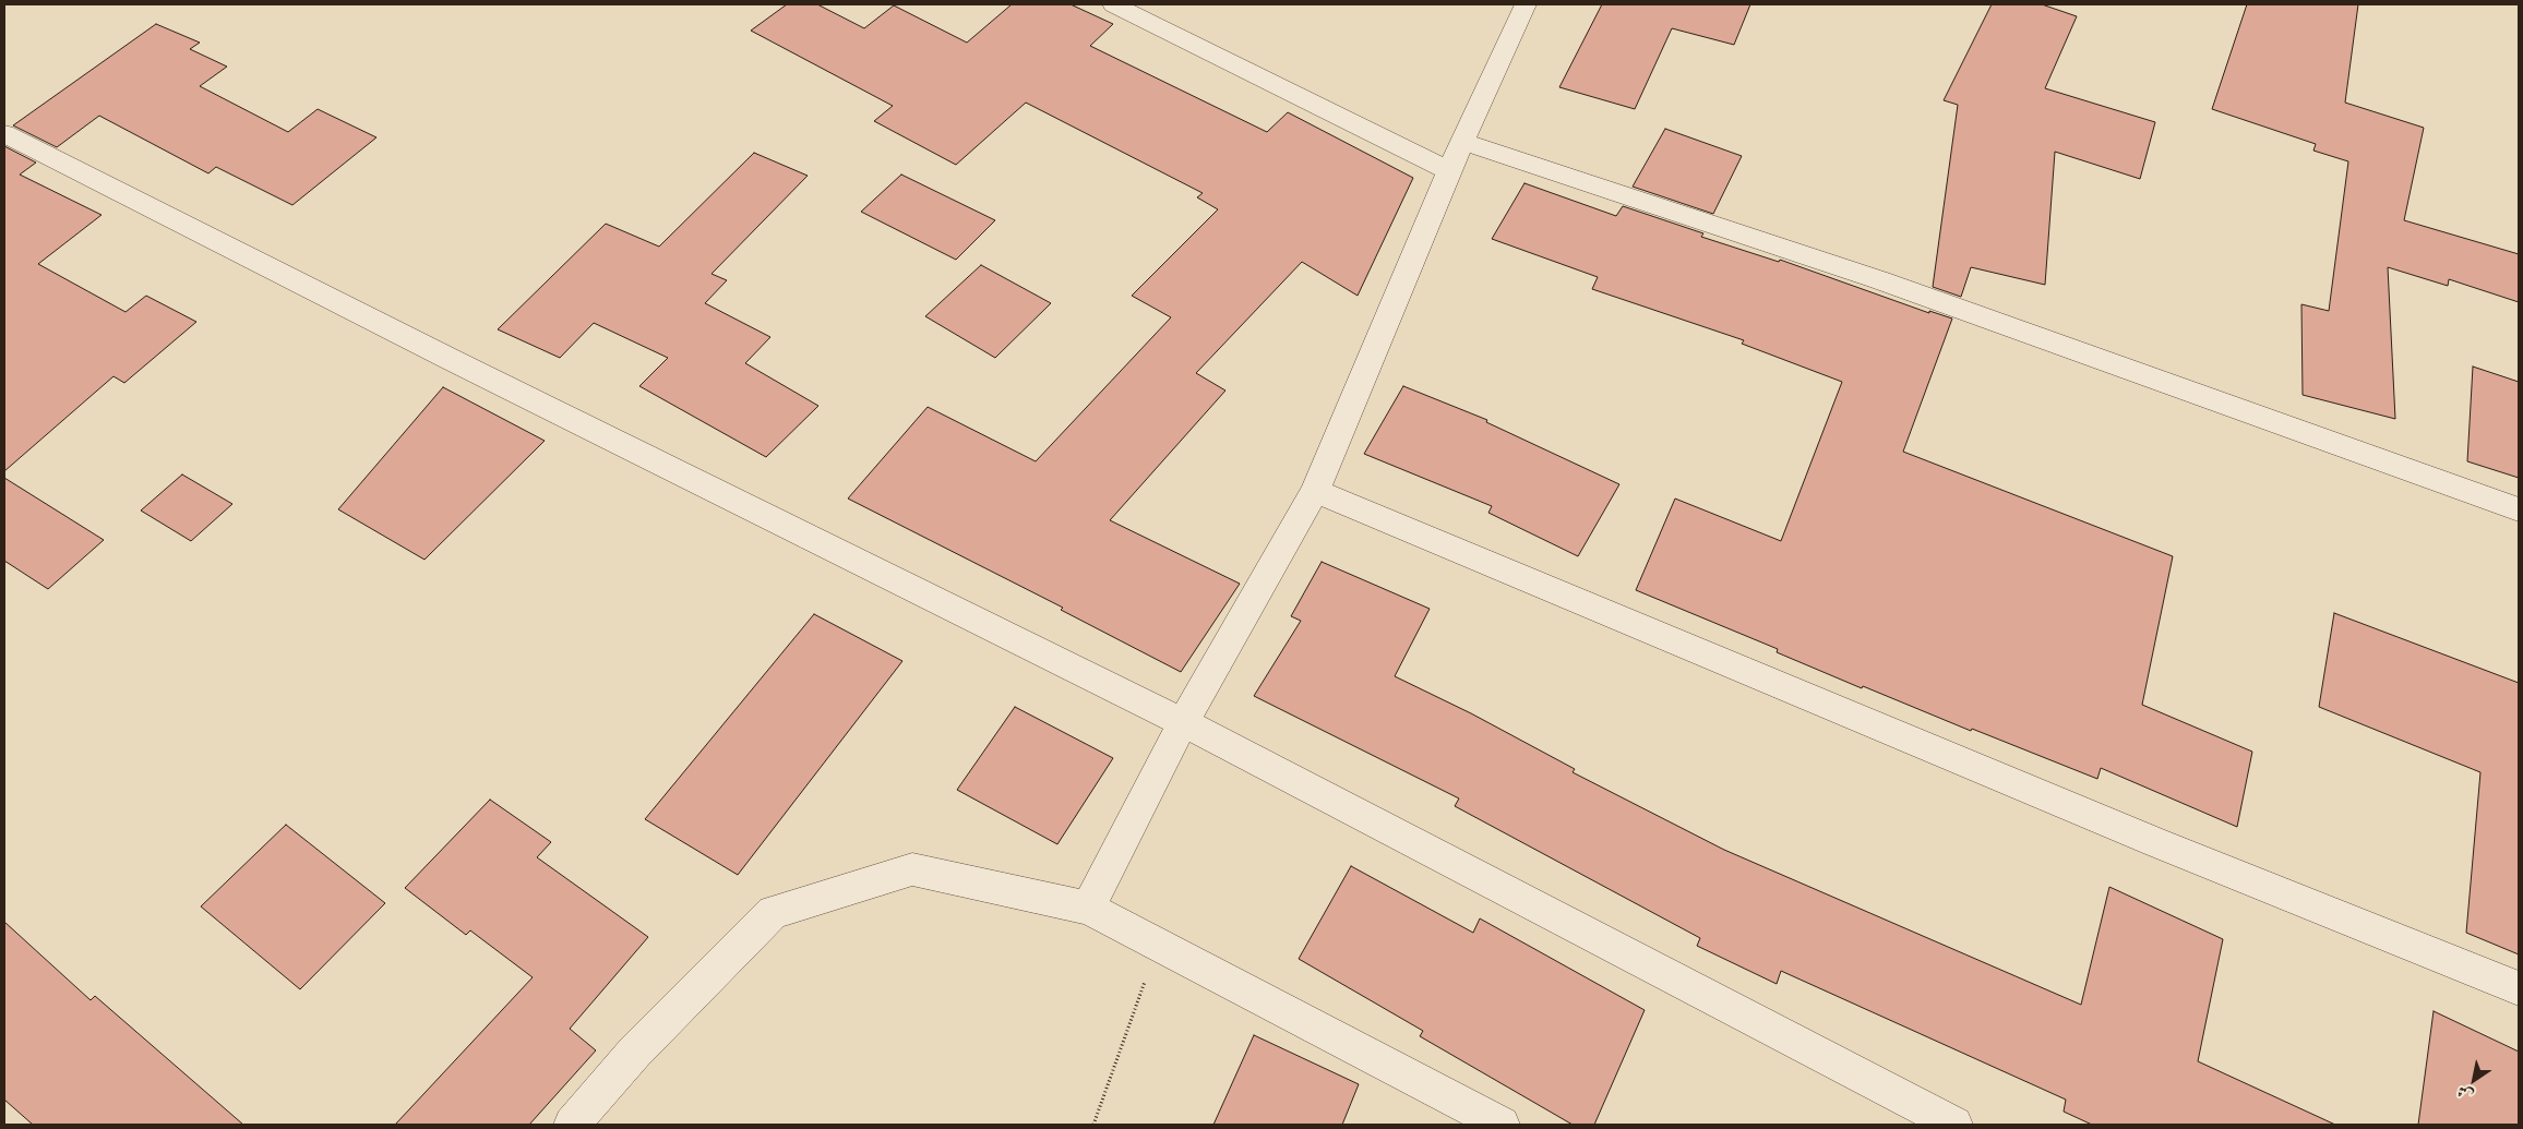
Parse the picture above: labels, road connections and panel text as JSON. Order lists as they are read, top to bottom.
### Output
{
  "north": "bottom left"
}
